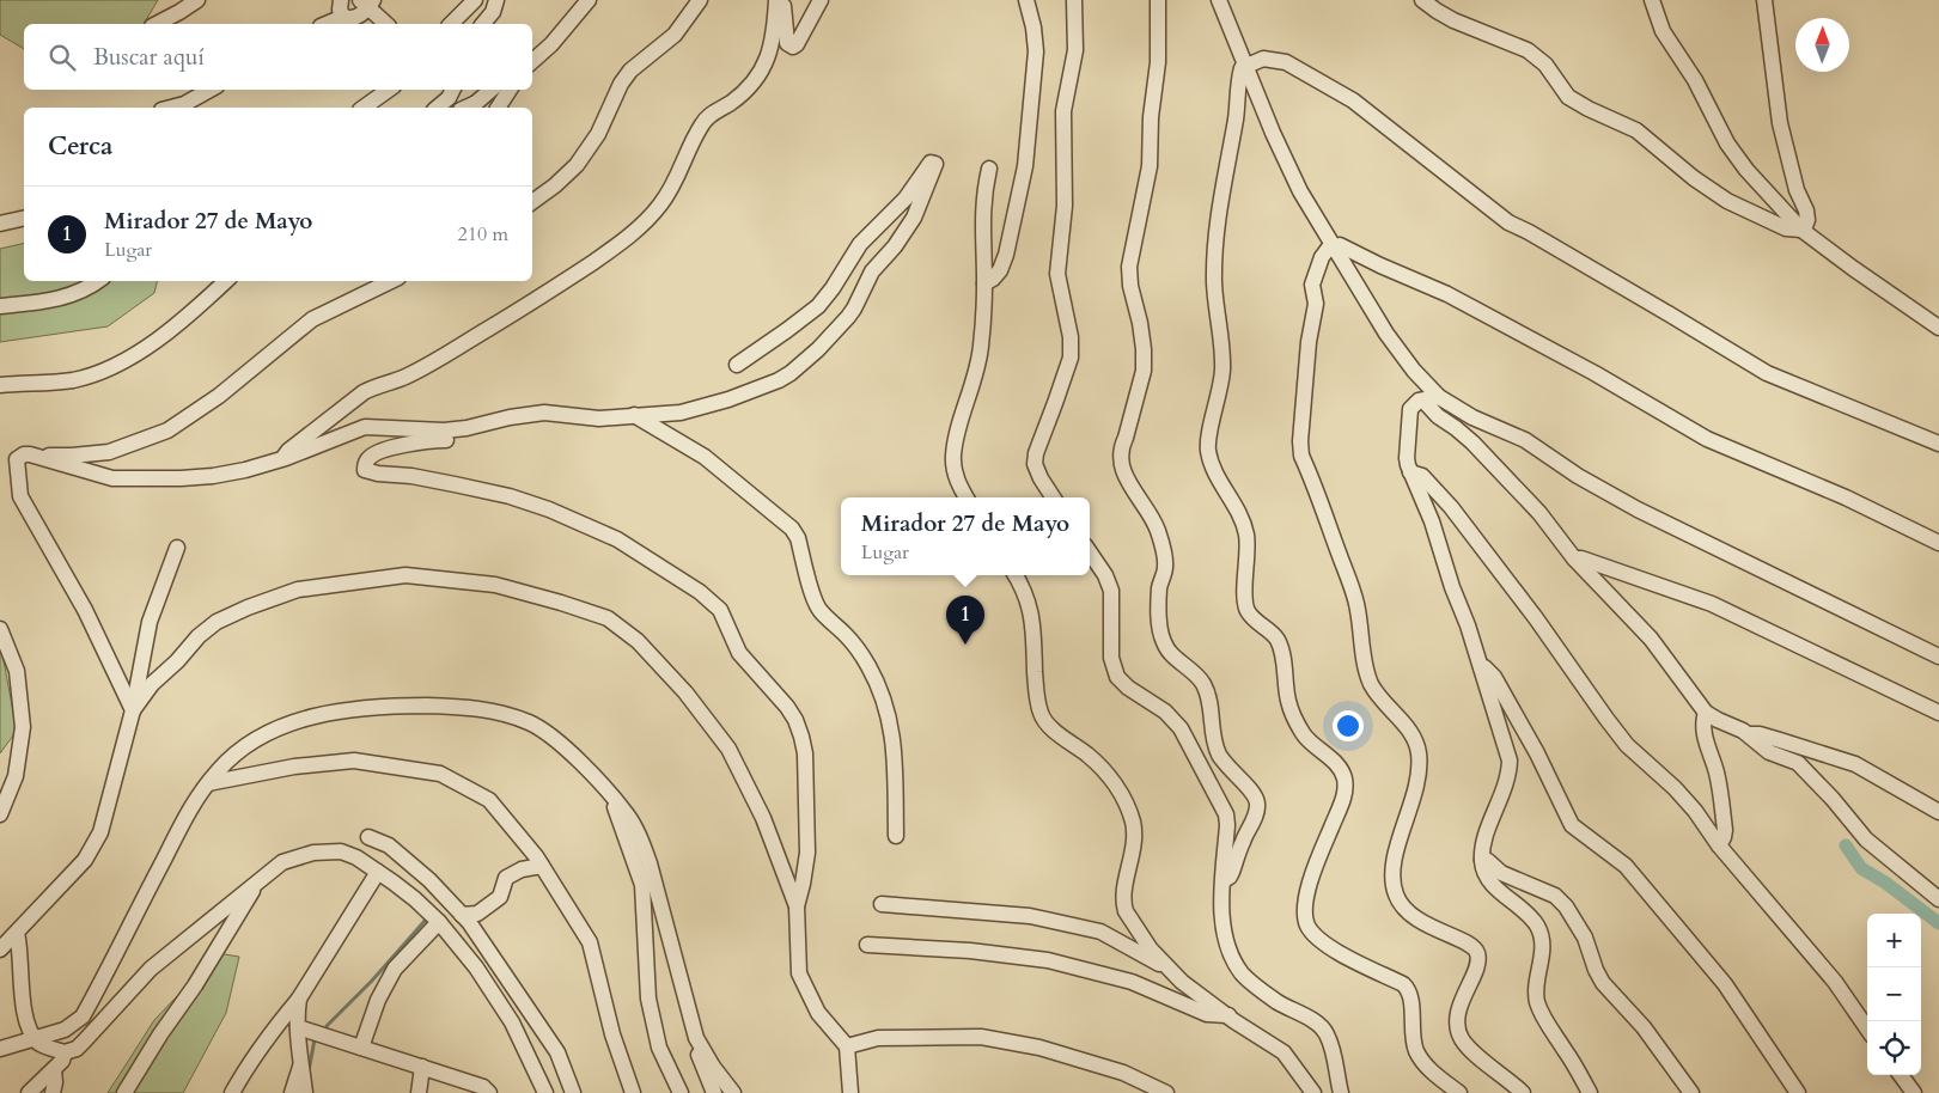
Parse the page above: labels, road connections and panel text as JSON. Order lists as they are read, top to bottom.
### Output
{
  "north": "top",
  "page": {
    "search": "Buscar aquí",
    "heading": "Cerca",
    "list": [
      {
        "mark": "1",
        "name": "Mirador 27 de Mayo",
        "note": "Lugar",
        "value": "210 m"
      }
    ],
    "popup": ["Mirador 27 de Mayo", "Lugar"],
    "pins": "1",
    "map_buttons": ["+", "−"]
  }
}
